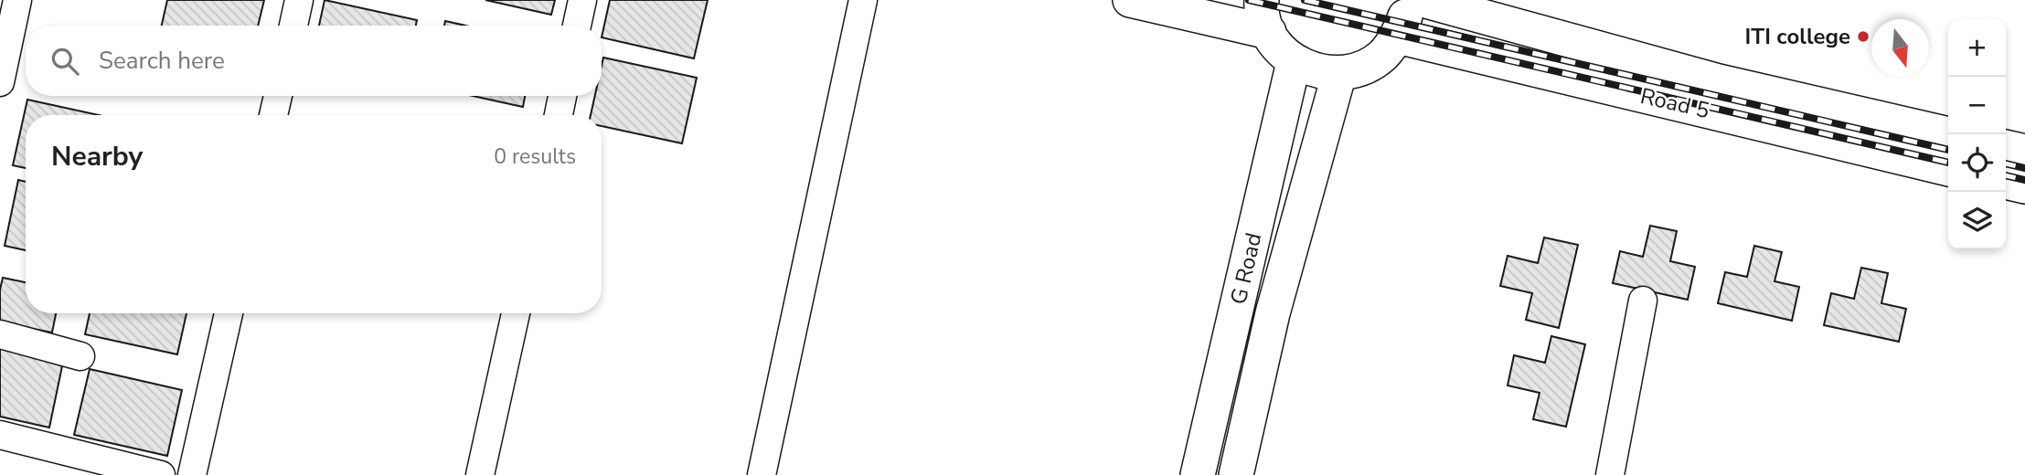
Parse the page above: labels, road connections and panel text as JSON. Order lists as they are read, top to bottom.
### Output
{
  "streets": {
    "street": ["Road 5", "G Road"]
  },
  "places": ["ITI college"],
  "north": "bottom",
  "page": {
    "map_buttons": ["+", "−"],
    "search": "Search here",
    "heading": ["Nearby", "0 results"]
  }
}
